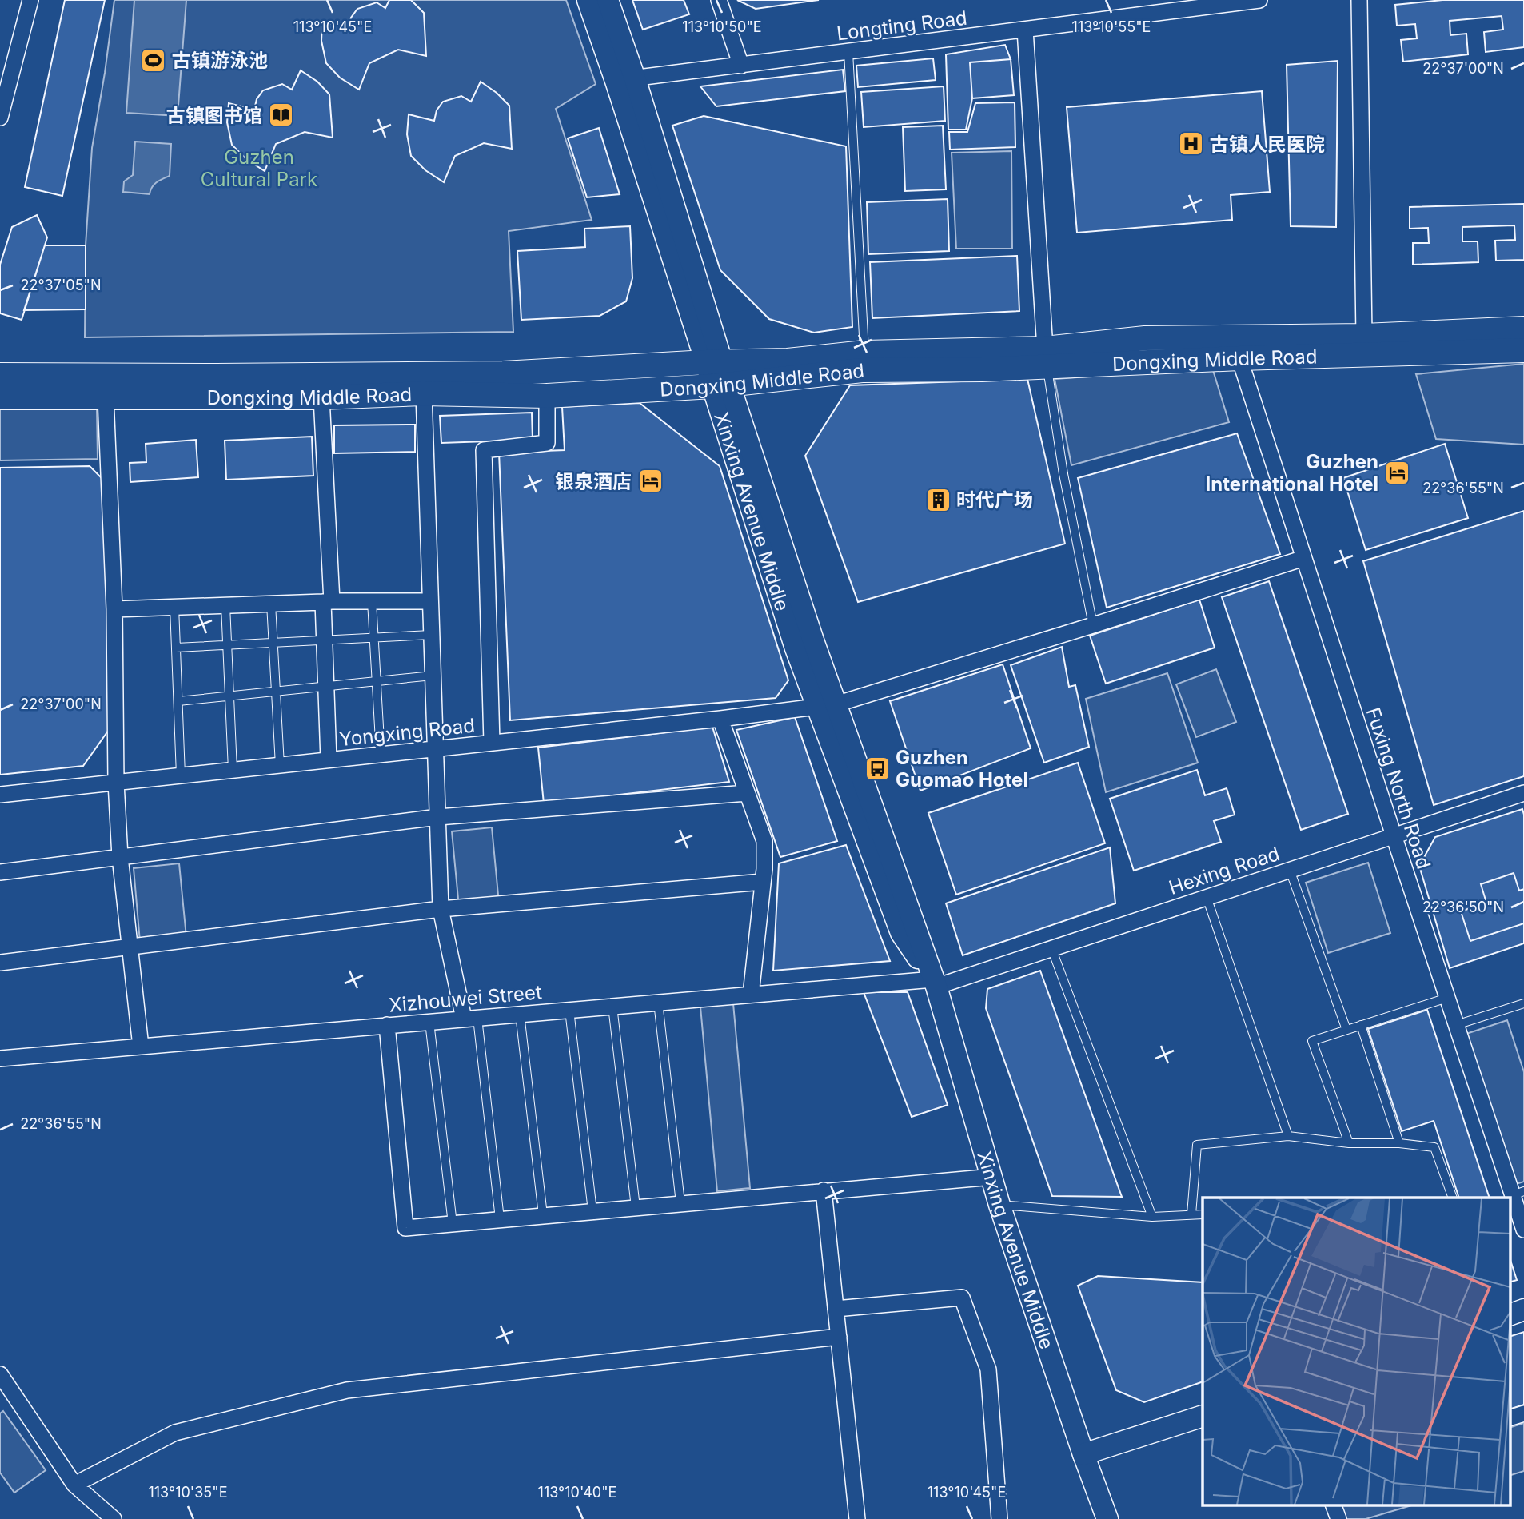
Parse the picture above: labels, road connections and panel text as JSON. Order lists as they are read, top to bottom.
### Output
{
  "streets": {
    "main road": ["Dongxing Middle Road", "Xinxing Avenue Middle"],
    "street": [
      "Longting Road",
      "Yongxing Road",
      "Fuxing North Road",
      "Hexing Road",
      "Xizhouwei Street"
    ]
  },
  "crossings": [
    ["Longting Road", "Xinxing Avenue Middle"],
    ["Dongxing Middle Road", "Xinxing Avenue Middle"],
    ["Dongxing Middle Road", "Fuxing North Road"],
    ["Xinxing Avenue Middle", "Yongxing Road"],
    ["Xinxing Avenue Middle", "Hexing Road"],
    ["Xinxing Avenue Middle", "Xizhouwei Street"],
    ["Yongxing Road", "Fuxing North Road"],
    ["Fuxing North Road", "Hexing Road"],
    ["Hexing Road", "Xizhouwei Street"]
  ],
  "parks": ["Guzhen Cultural Park"],
  "places": {
    "sports": ["古镇游泳池"],
    "library": ["古镇图书馆"],
    "hospital": ["古镇人民医院"],
    "hotel": ["Guzhen International Hotel", "银泉酒店"],
    "building": ["时代广场"],
    "bus stop": ["Guzhen Guomao Hotel"]
  },
  "coordinates": [
    "113°10'45\"E",
    "113°10'50\"E",
    "113°10'55\"E",
    "22°37'00\"N",
    "22°37'05\"N",
    "22°36'55\"N",
    "22°36'50\"N",
    "113°10'35\"E",
    "113°10'40\"E"
  ]
}
